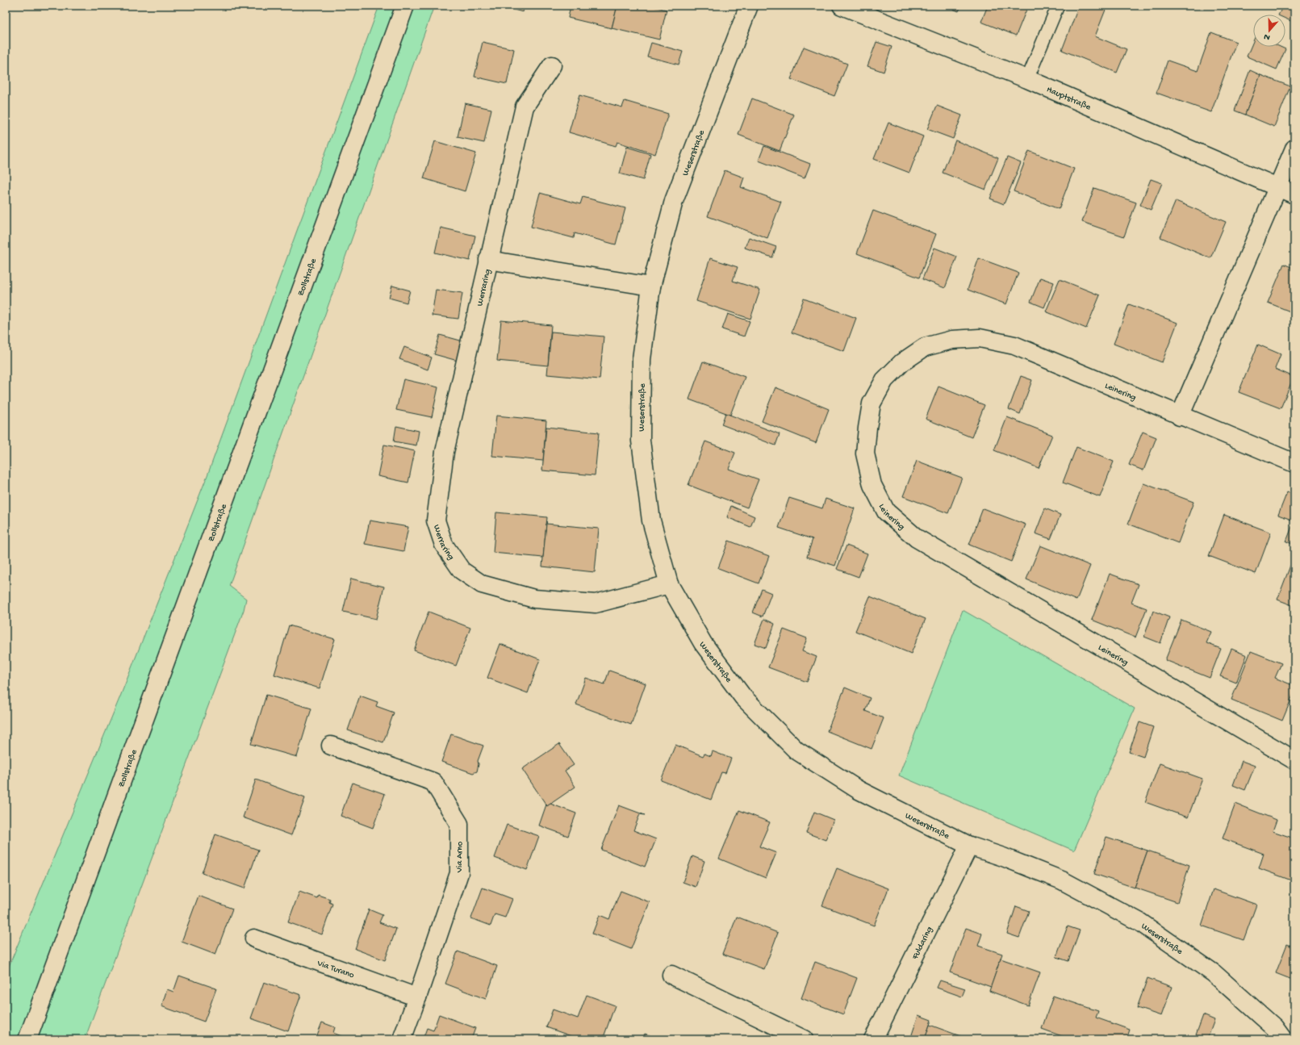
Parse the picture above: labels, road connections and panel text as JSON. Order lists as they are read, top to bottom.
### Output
{
  "streets": {
    "street": [
      "Hauptstraße",
      "Weserstraße",
      "Zollstraße",
      "Werraring",
      "Leinering",
      "Via Arno",
      "Fuldaring",
      "Via Turano"
    ]
  },
  "crossings": [
    ["Weserstraße", "Werraring"],
    ["Weserstraße", "Fuldaring"],
    ["Via Arno", "Via Turano"]
  ],
  "north": "bottom"
}
